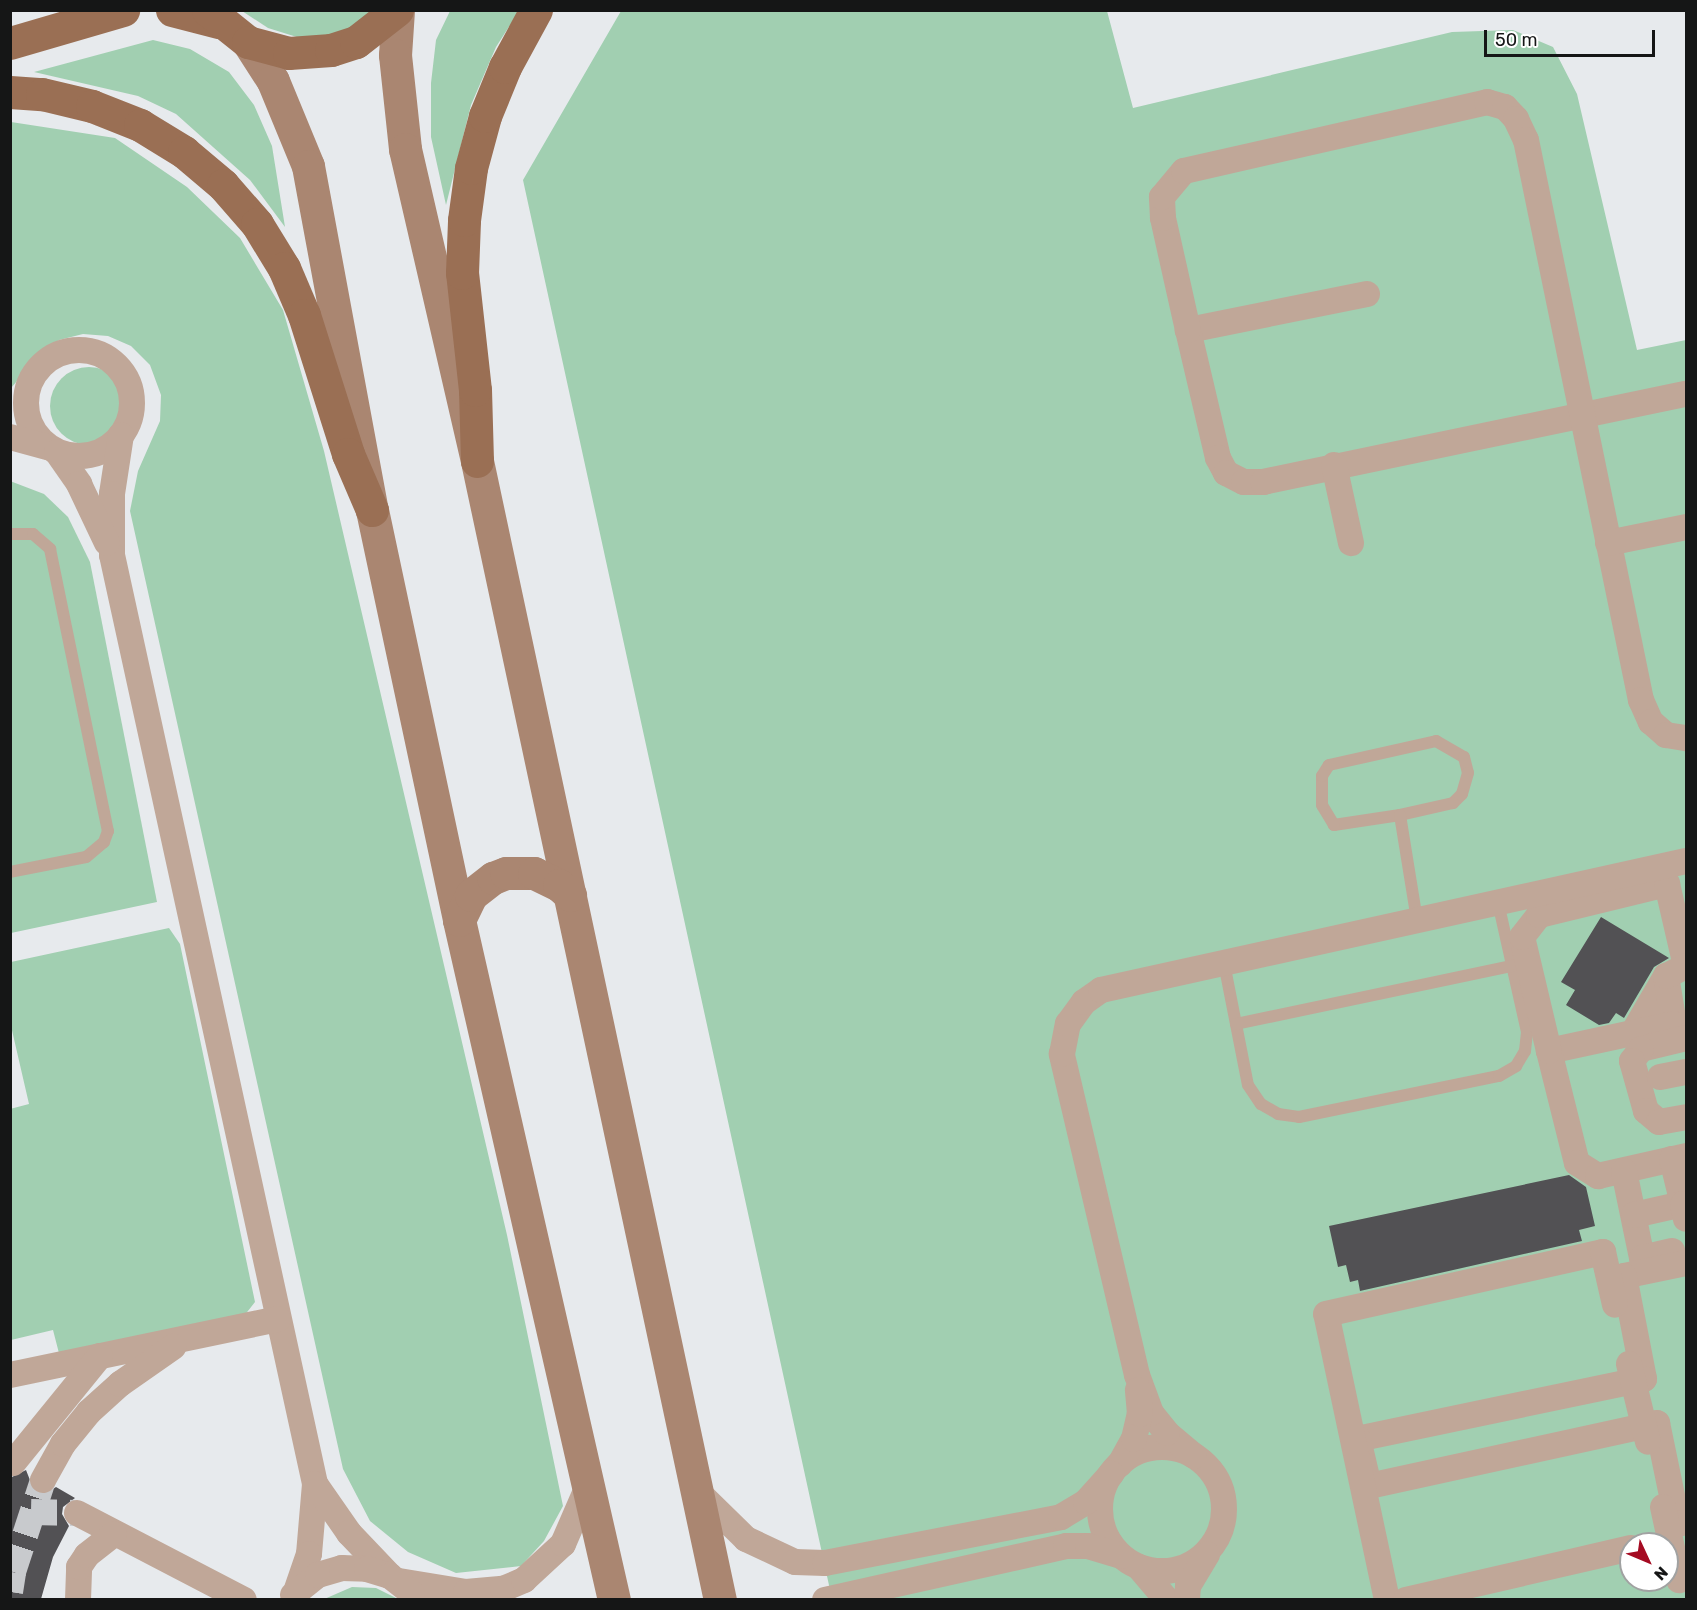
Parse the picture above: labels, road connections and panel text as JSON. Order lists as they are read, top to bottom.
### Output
{
  "scale_bar": "50 m",
  "north": "bottom right"
}
